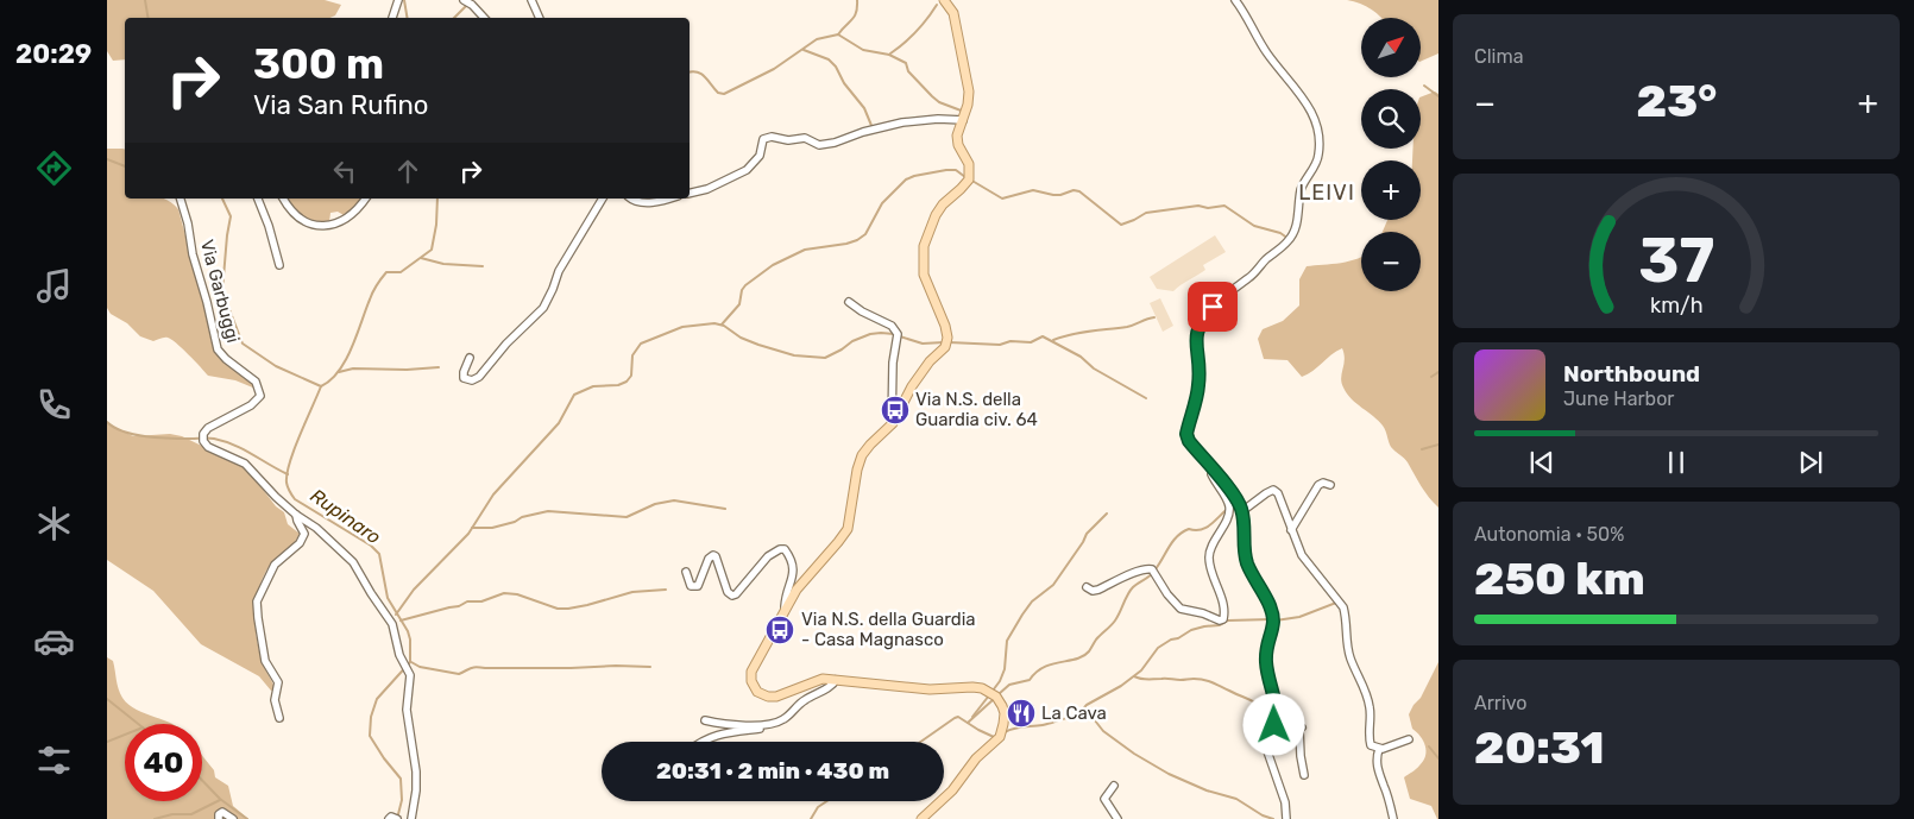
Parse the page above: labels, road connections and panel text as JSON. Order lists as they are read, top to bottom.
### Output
{
  "streets": {
    "street": ["Via Garbuggi"]
  },
  "districts": ["LEIVI"],
  "water": ["Rupinaro"],
  "places": {
    "bus stop": ["Via N.S. della Guardia civ. 64", "Via N.S. della Guardia - Casa Magnasco"],
    "restaurant": ["La Cava"]
  },
  "north": "top right",
  "page": {
    "tabs": "20:29",
    "tile": [
      "Clima",
      ["Autonomia · 50%", "250 km"],
      ["Arrivo", "20:31"]
    ],
    "map_buttons": ["+", "−"],
    "turn": ["300 m", "Via San Rufino"],
    "heat": ["−", "23°", "+"],
    "song": ["Northbound", "June Harbor"],
    "limit": "40",
    "trip": "20:31 · 2 min · 430 m",
    "gauge": ["37", "km/h"]
  }
}
